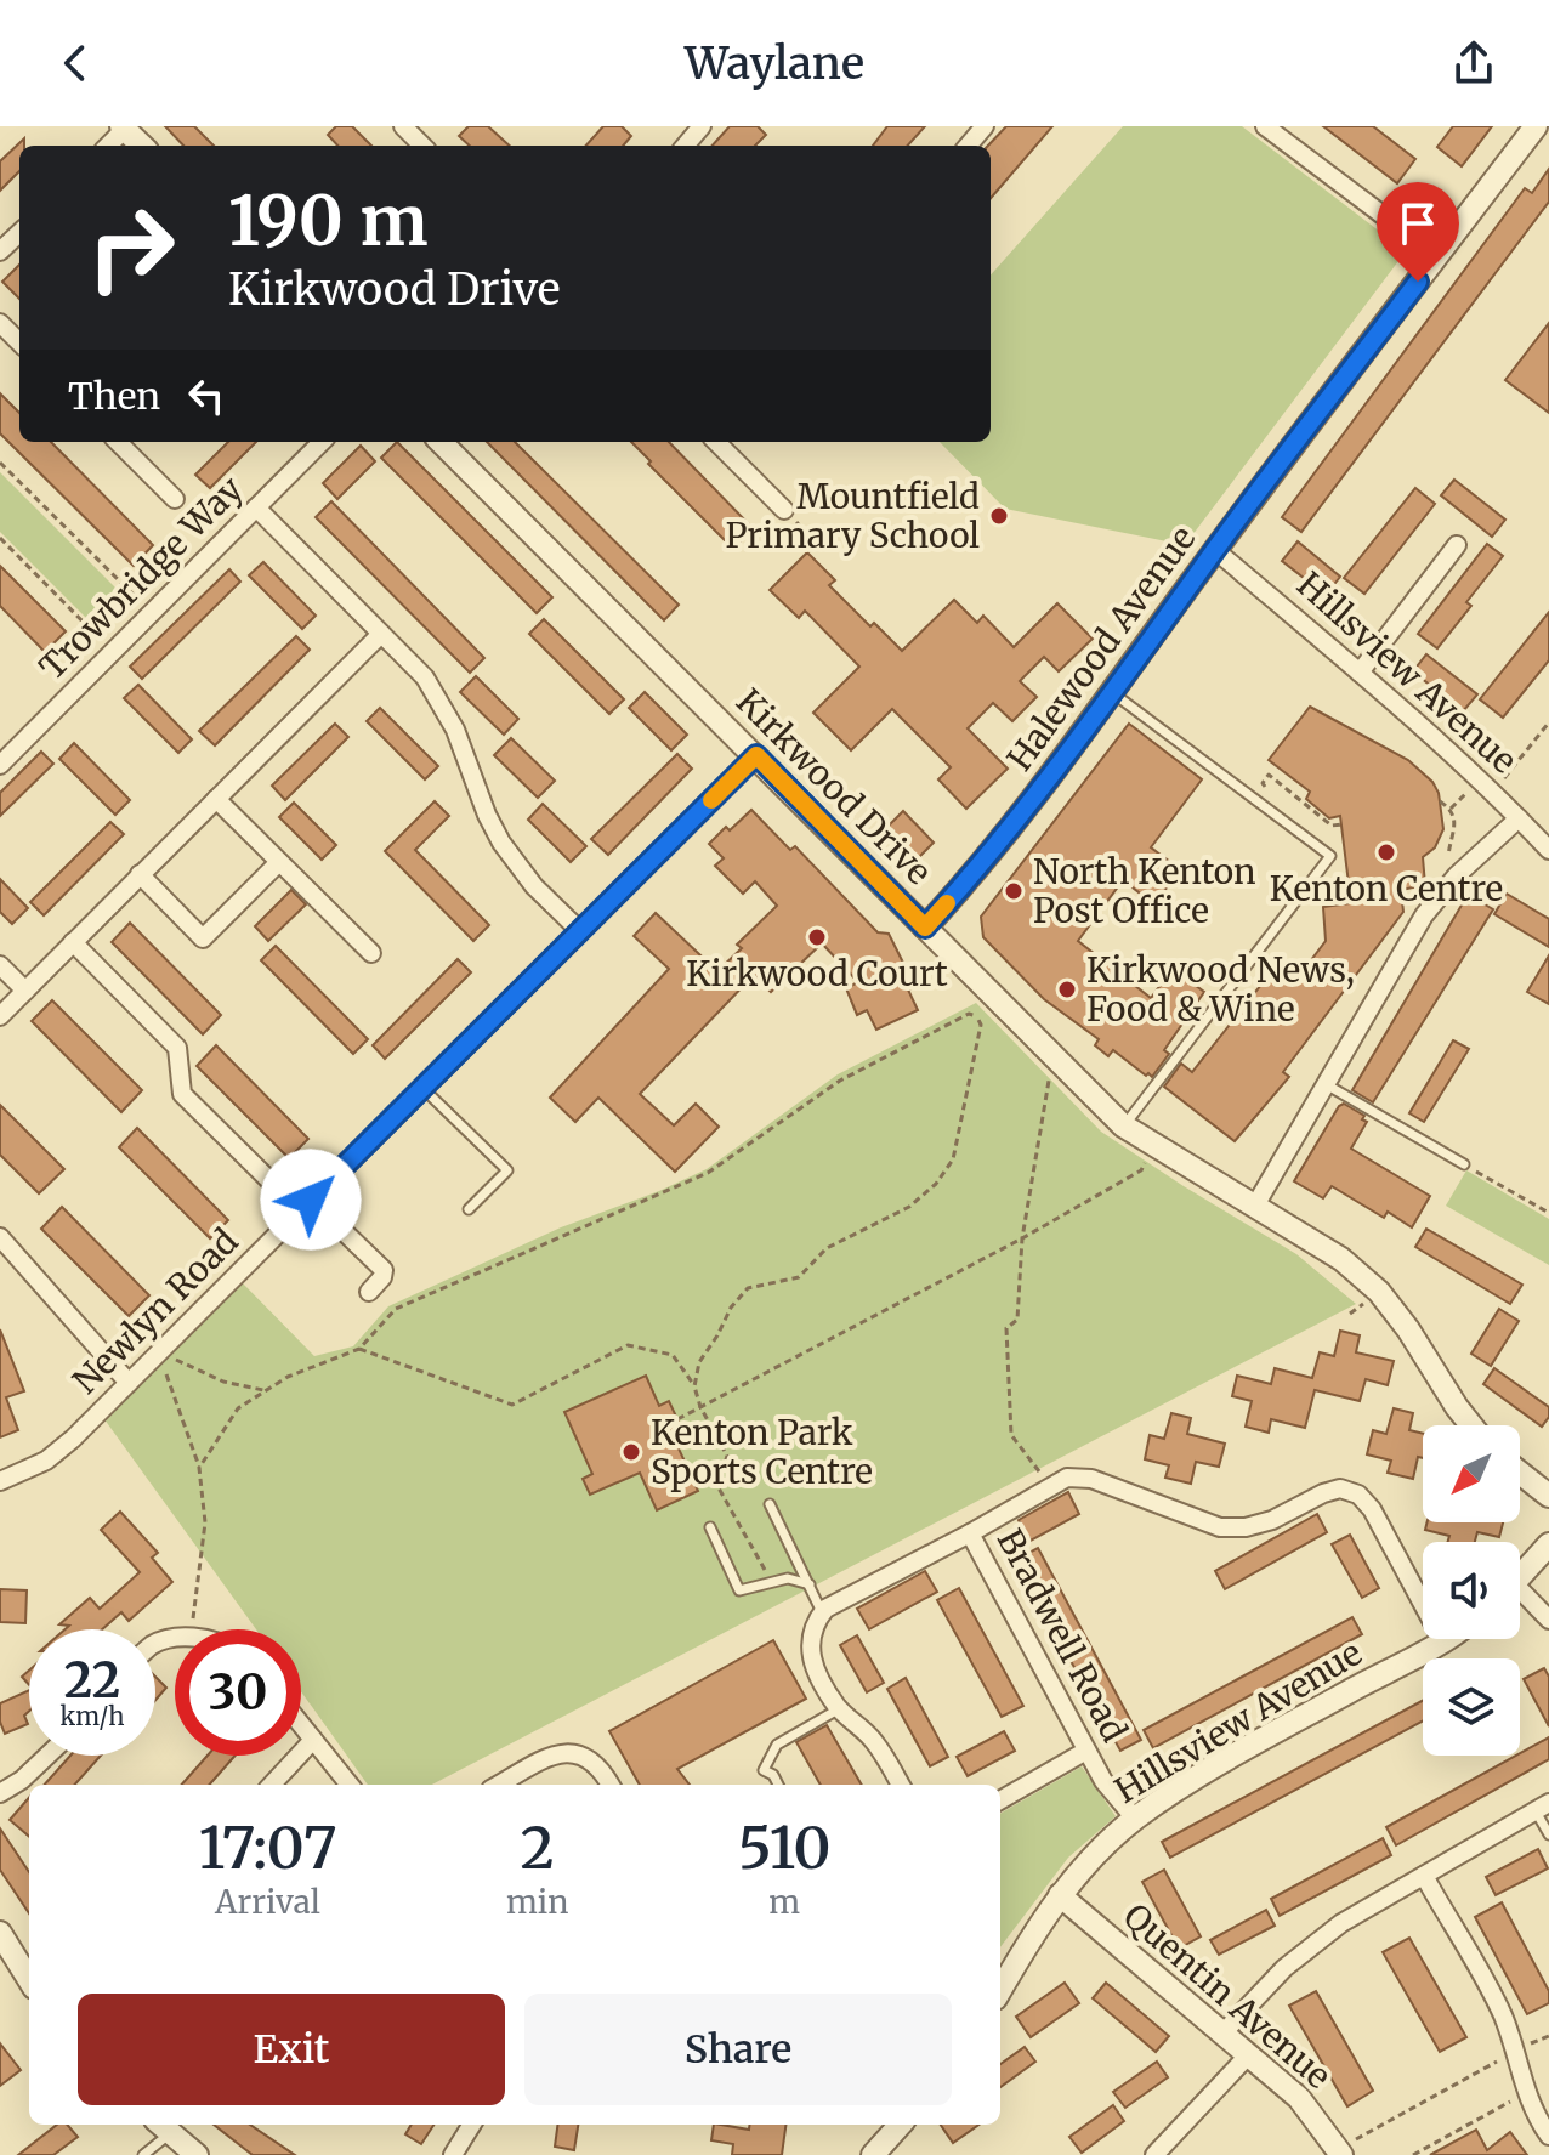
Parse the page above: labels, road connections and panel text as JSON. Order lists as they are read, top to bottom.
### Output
{
  "streets": {
    "street": [
      "Trowbridge Way",
      "Halewood Avenue",
      "Hillsview Avenue",
      "Kirkwood Drive",
      "Newlyn Road",
      "Bradwell Road",
      "Quentin Avenue"
    ]
  },
  "crossings": [
    ["Halewood Avenue", "Hillsview Avenue"],
    ["Halewood Avenue", "Kirkwood Drive"],
    ["Hillsview Avenue", "Bradwell Road"],
    ["Hillsview Avenue", "Quentin Avenue"],
    ["Kirkwood Drive", "Newlyn Road"]
  ],
  "places": [
    "Mountfield Primary School",
    "Kenton Centre",
    "North Kenton Post Office",
    "Kirkwood Court",
    "Kirkwood News, Food & Wine",
    "Kenton Park Sports Centre"
  ],
  "north": "bottom left",
  "page": {
    "header": "Waylane",
    "turn": ["190 m", "Kirkwood Drive"],
    "then": "Then",
    "speed": "22 km/h",
    "limit": "30",
    "eta": [
      "17:07",
      "Arrival",
      "2",
      "min",
      "510",
      "m"
    ],
    "buttons": ["Exit", "Share"]
  }
}
